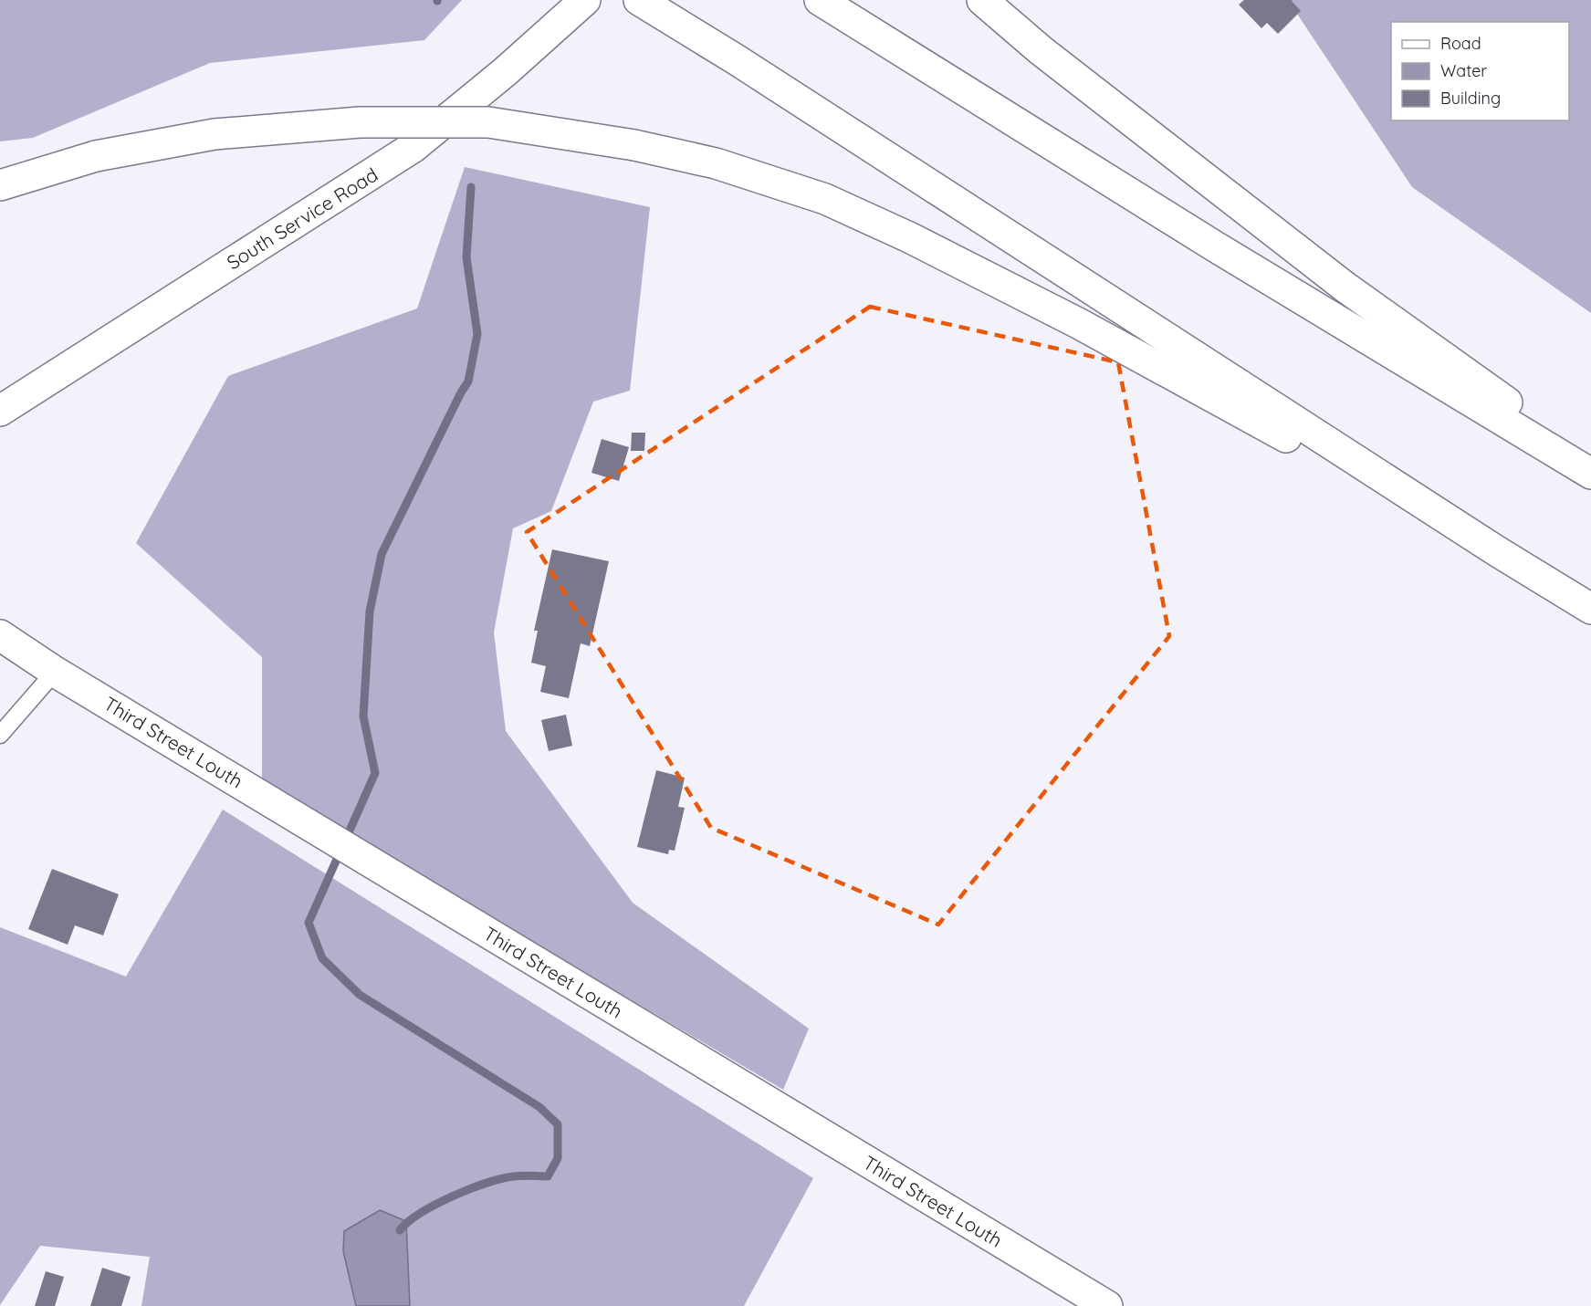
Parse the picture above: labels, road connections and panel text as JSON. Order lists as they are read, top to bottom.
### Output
{
  "streets": {
    "main road": ["South Service Road", "Third Street Louth"]
  },
  "legend": ["Road", "Water", "Building"]
}
